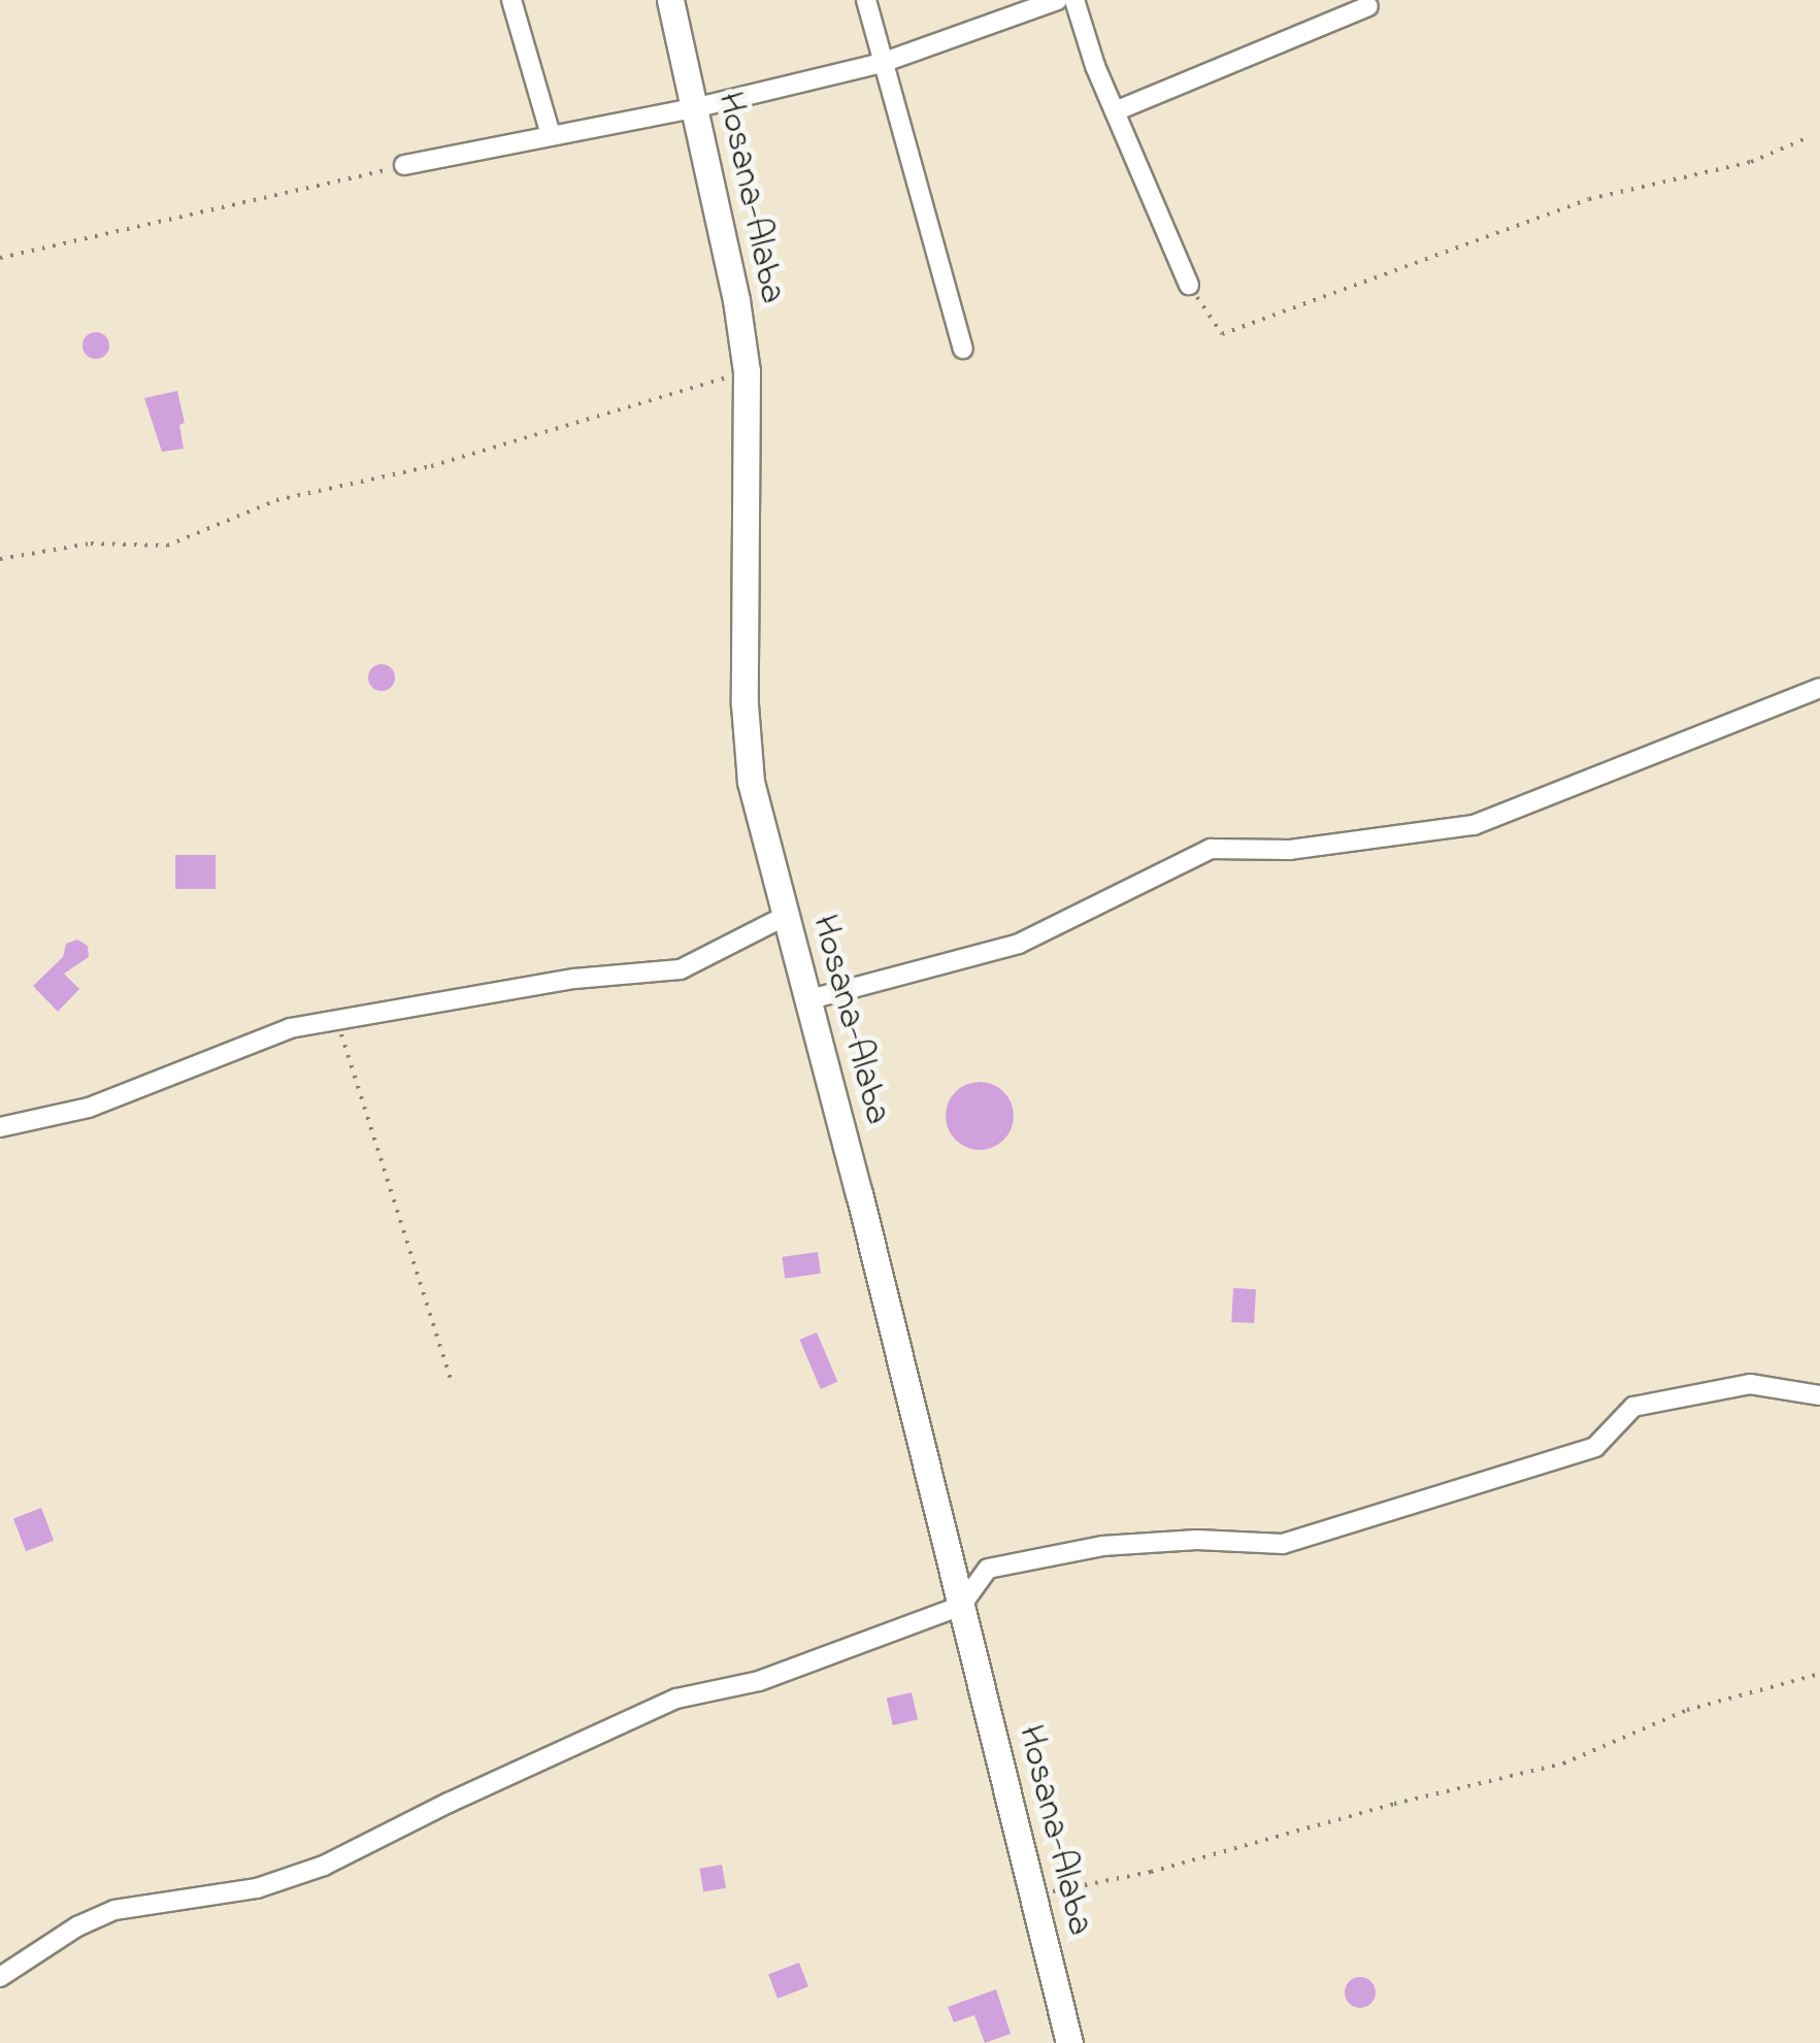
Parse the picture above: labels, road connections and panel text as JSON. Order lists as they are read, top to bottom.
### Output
{
  "streets": {
    "main road": ["Hosana-Alaba"]
  }
}
